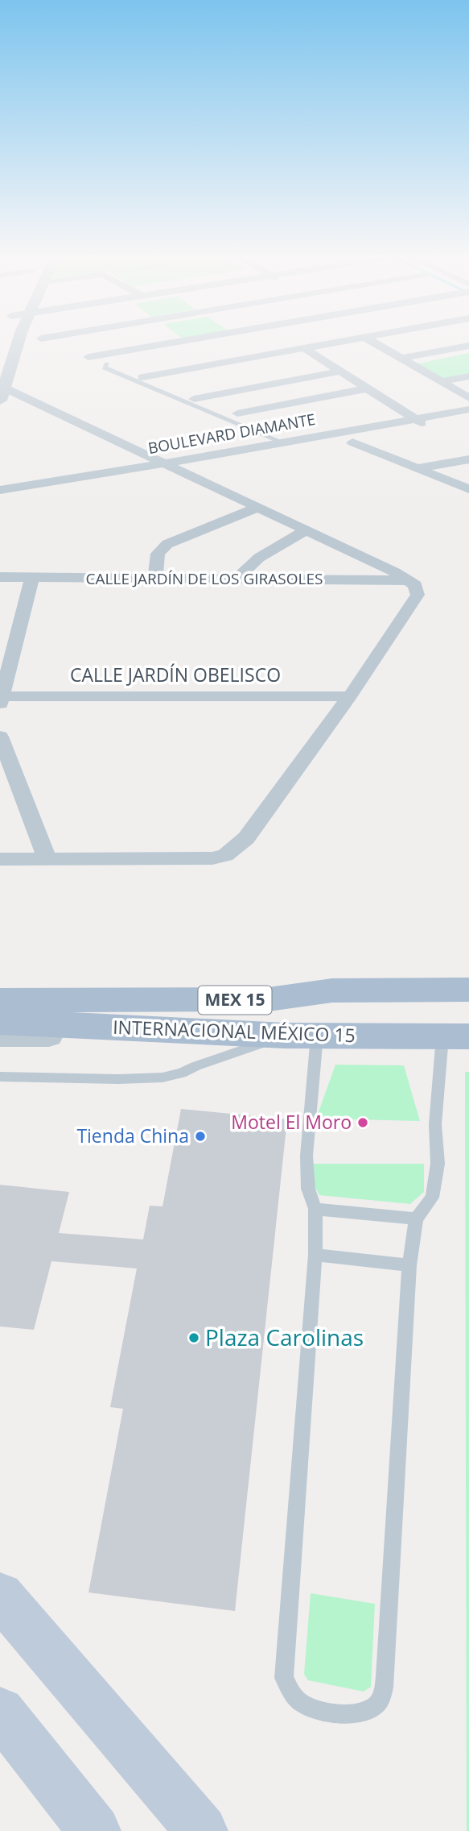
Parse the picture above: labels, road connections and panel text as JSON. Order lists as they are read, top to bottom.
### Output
{
  "streets": {
    "main road": ["MEX 15", "INTERNACIONAL MÉXICO 15"],
    "street": ["BOULEVARD DIAMANTE", "CALLE JARDÍN DE LOS GIRASOLES", "CALLE JARDÍN OBELISCO"]
  },
  "places": ["Motel El Moro", "Tienda China", "Plaza Carolinas"]
}
